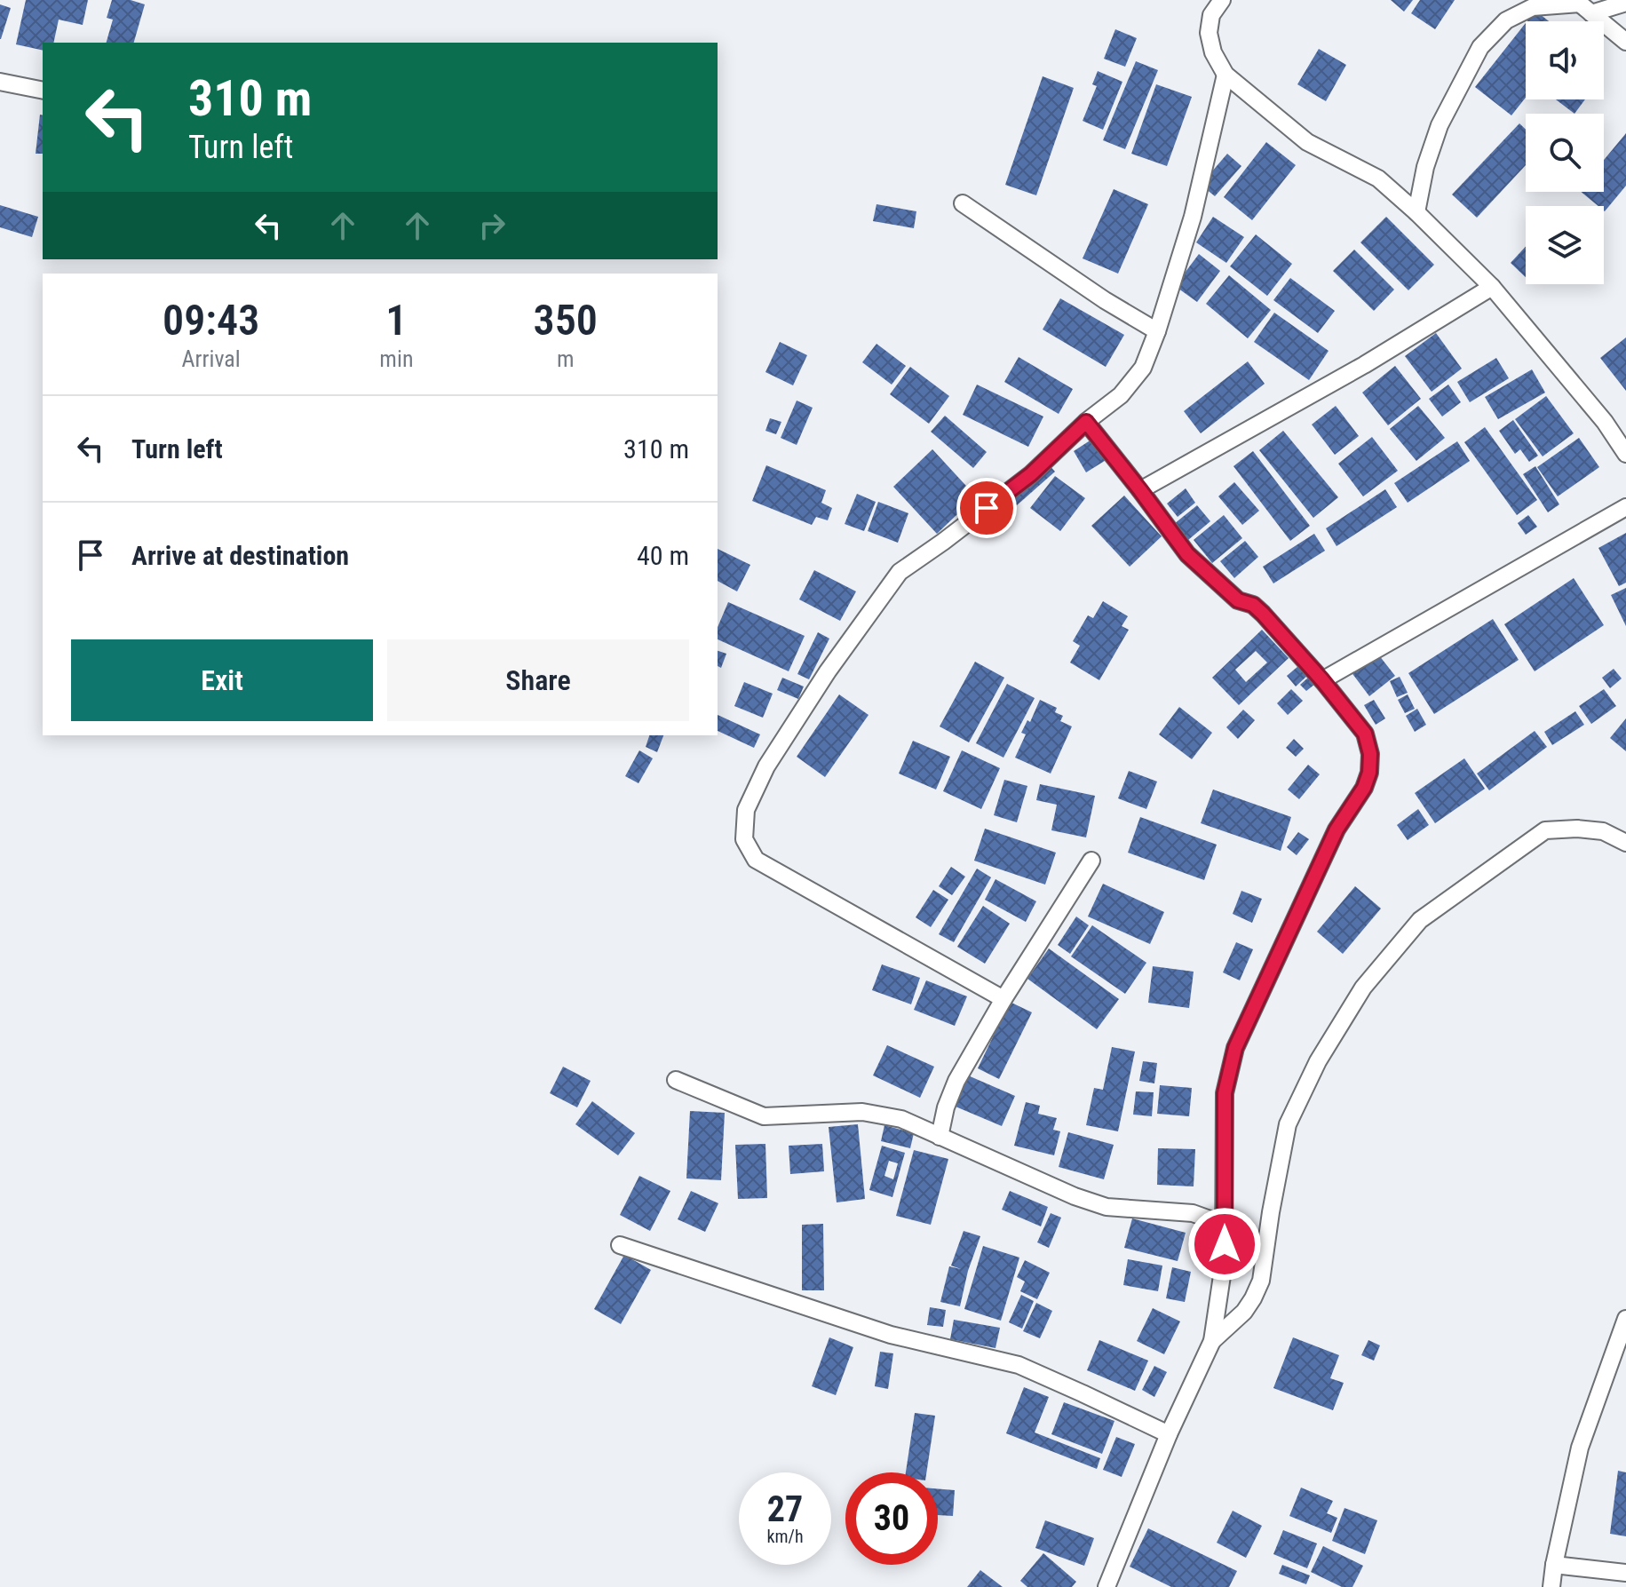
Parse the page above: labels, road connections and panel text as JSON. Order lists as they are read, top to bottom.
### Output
{
  "page": {
    "turn": ["310 m", "Turn left"],
    "eta": [
      "09:43",
      "Arrival",
      "1",
      "min",
      "350",
      "m"
    ],
    "list": [
      {
        "name": "Turn left",
        "value": "310 m"
      },
      {
        "name": "Arrive at destination",
        "value": "40 m"
      }
    ],
    "buttons": ["Exit", "Share"],
    "speed": "27 km/h",
    "limit": "30"
  }
}
